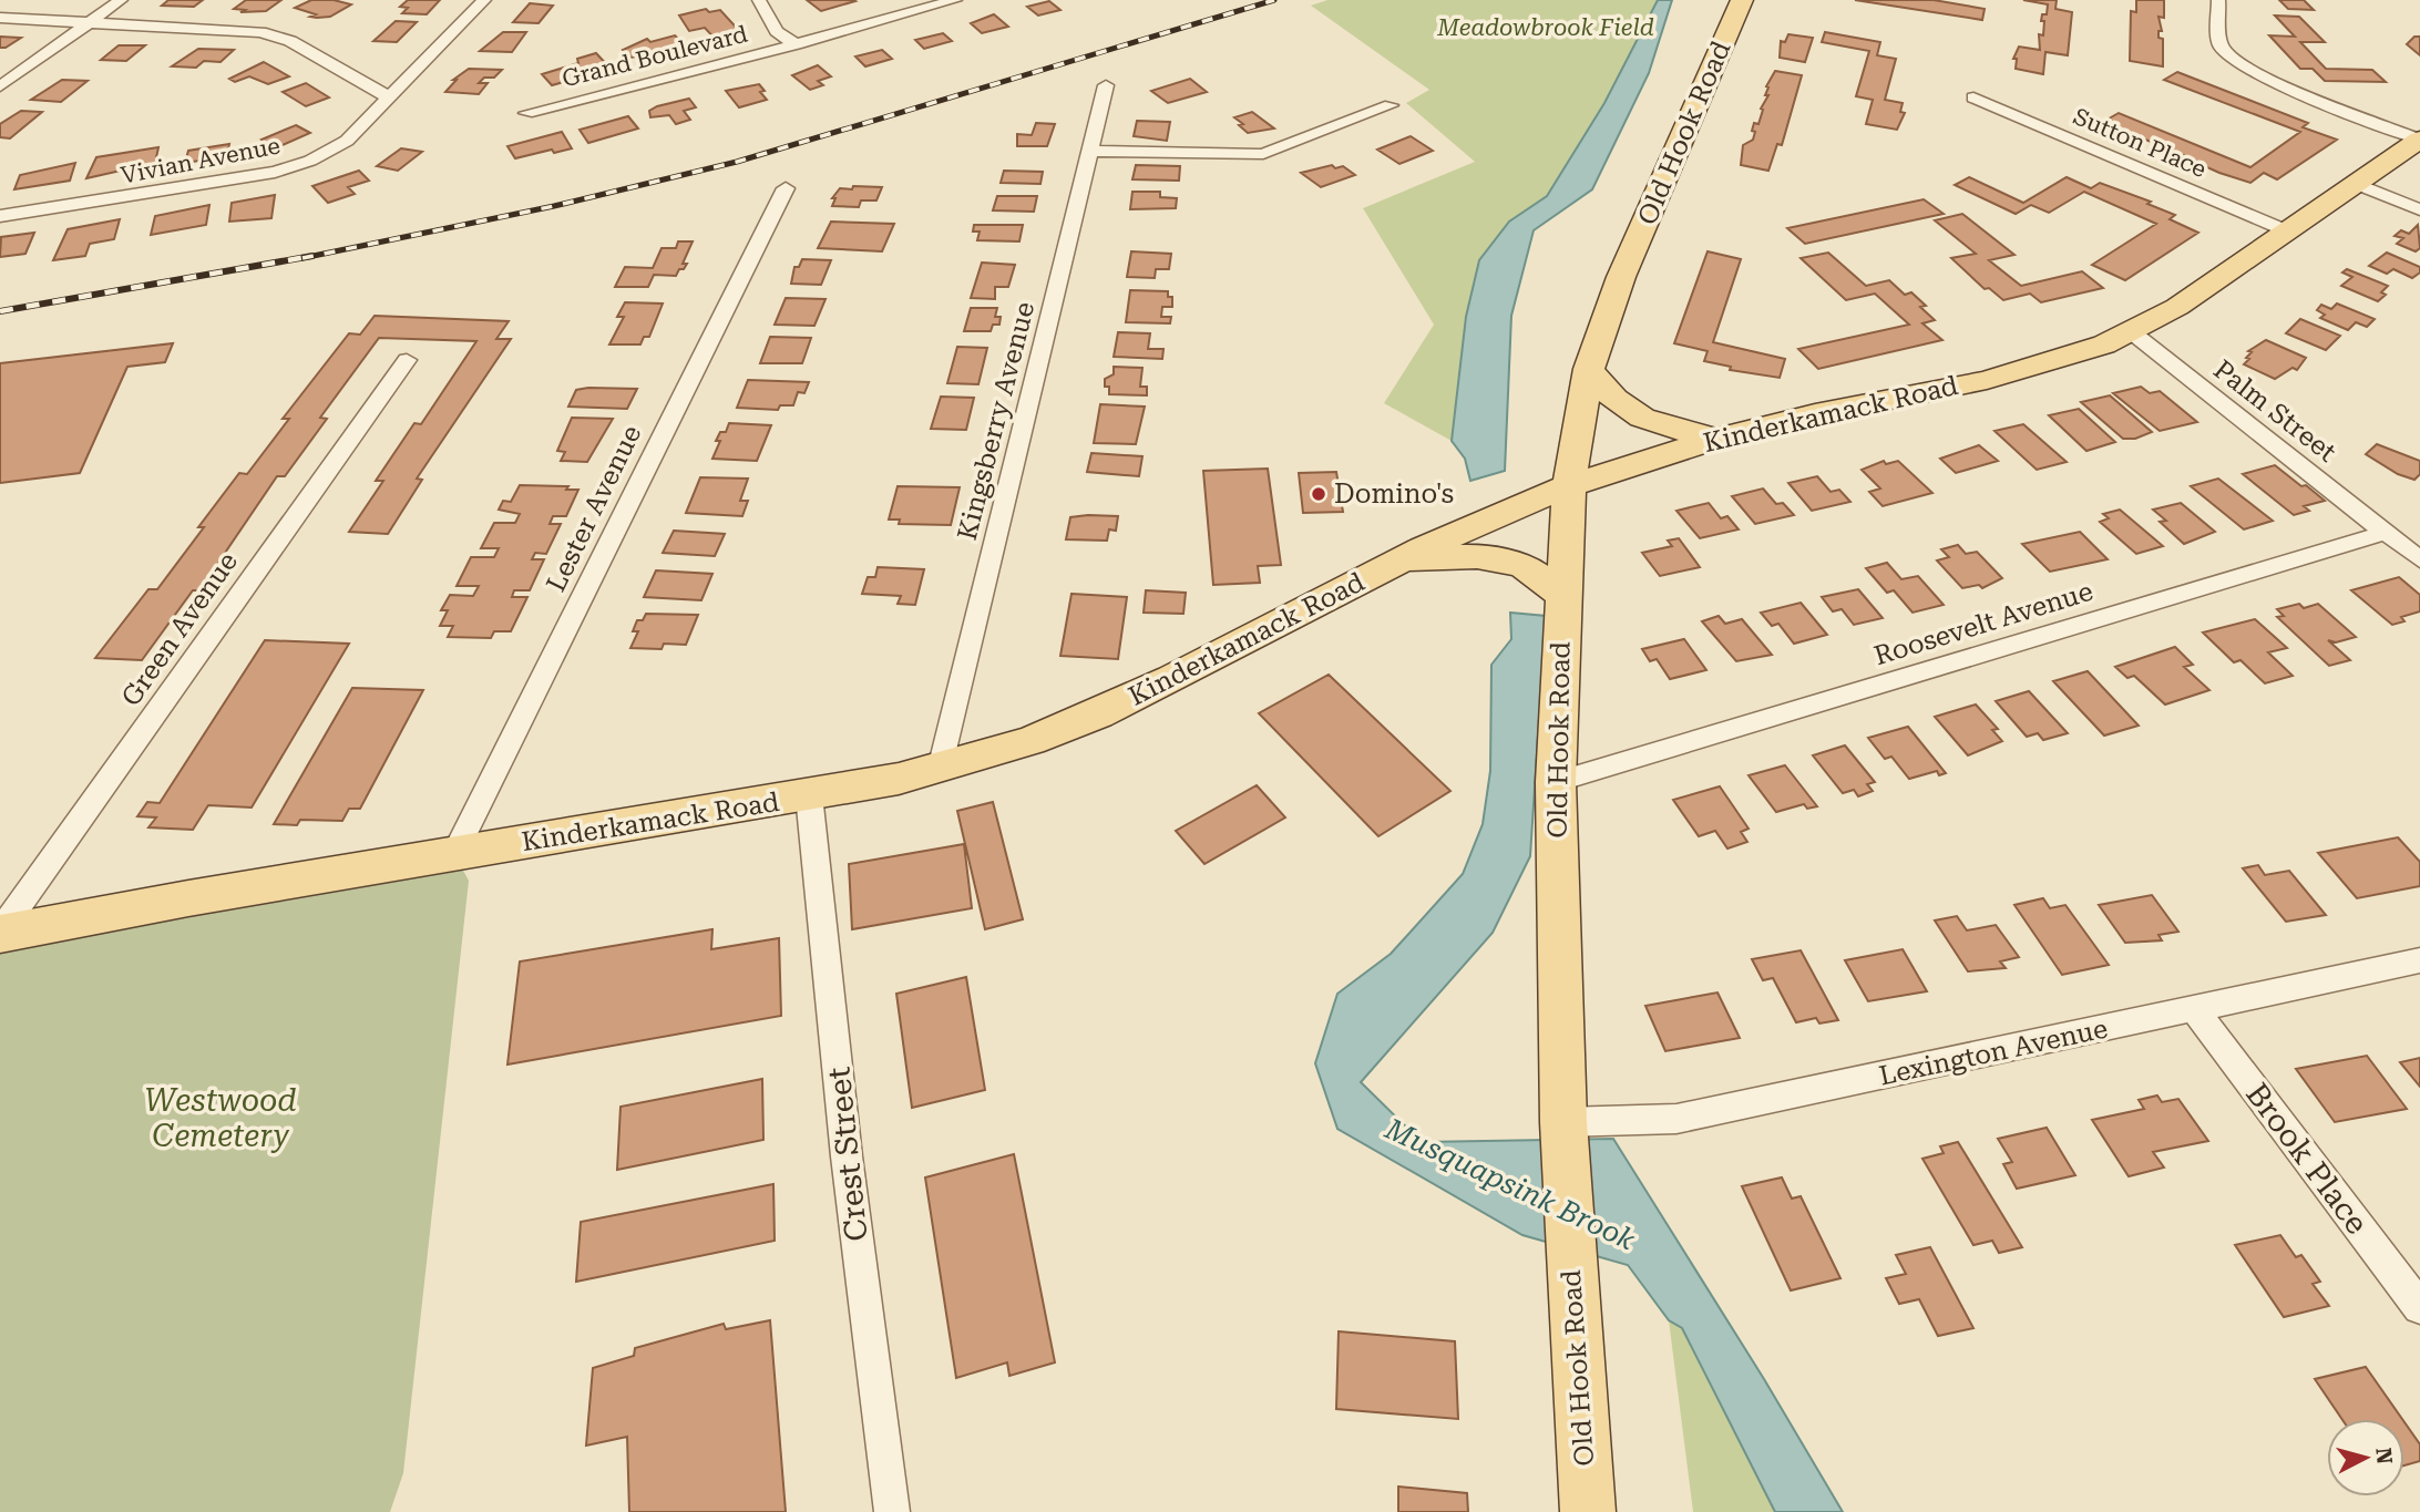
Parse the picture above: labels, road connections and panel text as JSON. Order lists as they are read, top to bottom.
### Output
{
  "streets": {
    "main road": ["Old Hook Road", "Kinderkamack Road"],
    "street": [
      "Grand Boulevard",
      "Sutton Place",
      "Vivian Avenue",
      "Palm Street",
      "Kingsberry Avenue",
      "Lester Avenue",
      "Roosevelt Avenue",
      "Green Avenue",
      "Lexington Avenue",
      "Crest Street",
      "Brook Place"
    ]
  },
  "crossings": [
    ["Old Hook Road", "Kinderkamack Road"],
    ["Old Hook Road", "Roosevelt Avenue"],
    ["Old Hook Road", "Lexington Avenue"],
    ["Sutton Place", "Kinderkamack Road"],
    ["Palm Street", "Kinderkamack Road"],
    ["Palm Street", "Roosevelt Avenue"],
    ["Kinderkamack Road", "Kingsberry Avenue"],
    ["Kinderkamack Road", "Lester Avenue"],
    ["Kinderkamack Road", "Green Avenue"],
    ["Kinderkamack Road", "Crest Street"],
    ["Lexington Avenue", "Brook Place"]
  ],
  "water": ["Musquapsink Brook"],
  "parks": ["Meadowbrook Field", "Westwood Cemetery"],
  "places": ["Domino's"],
  "north": "right"
}
